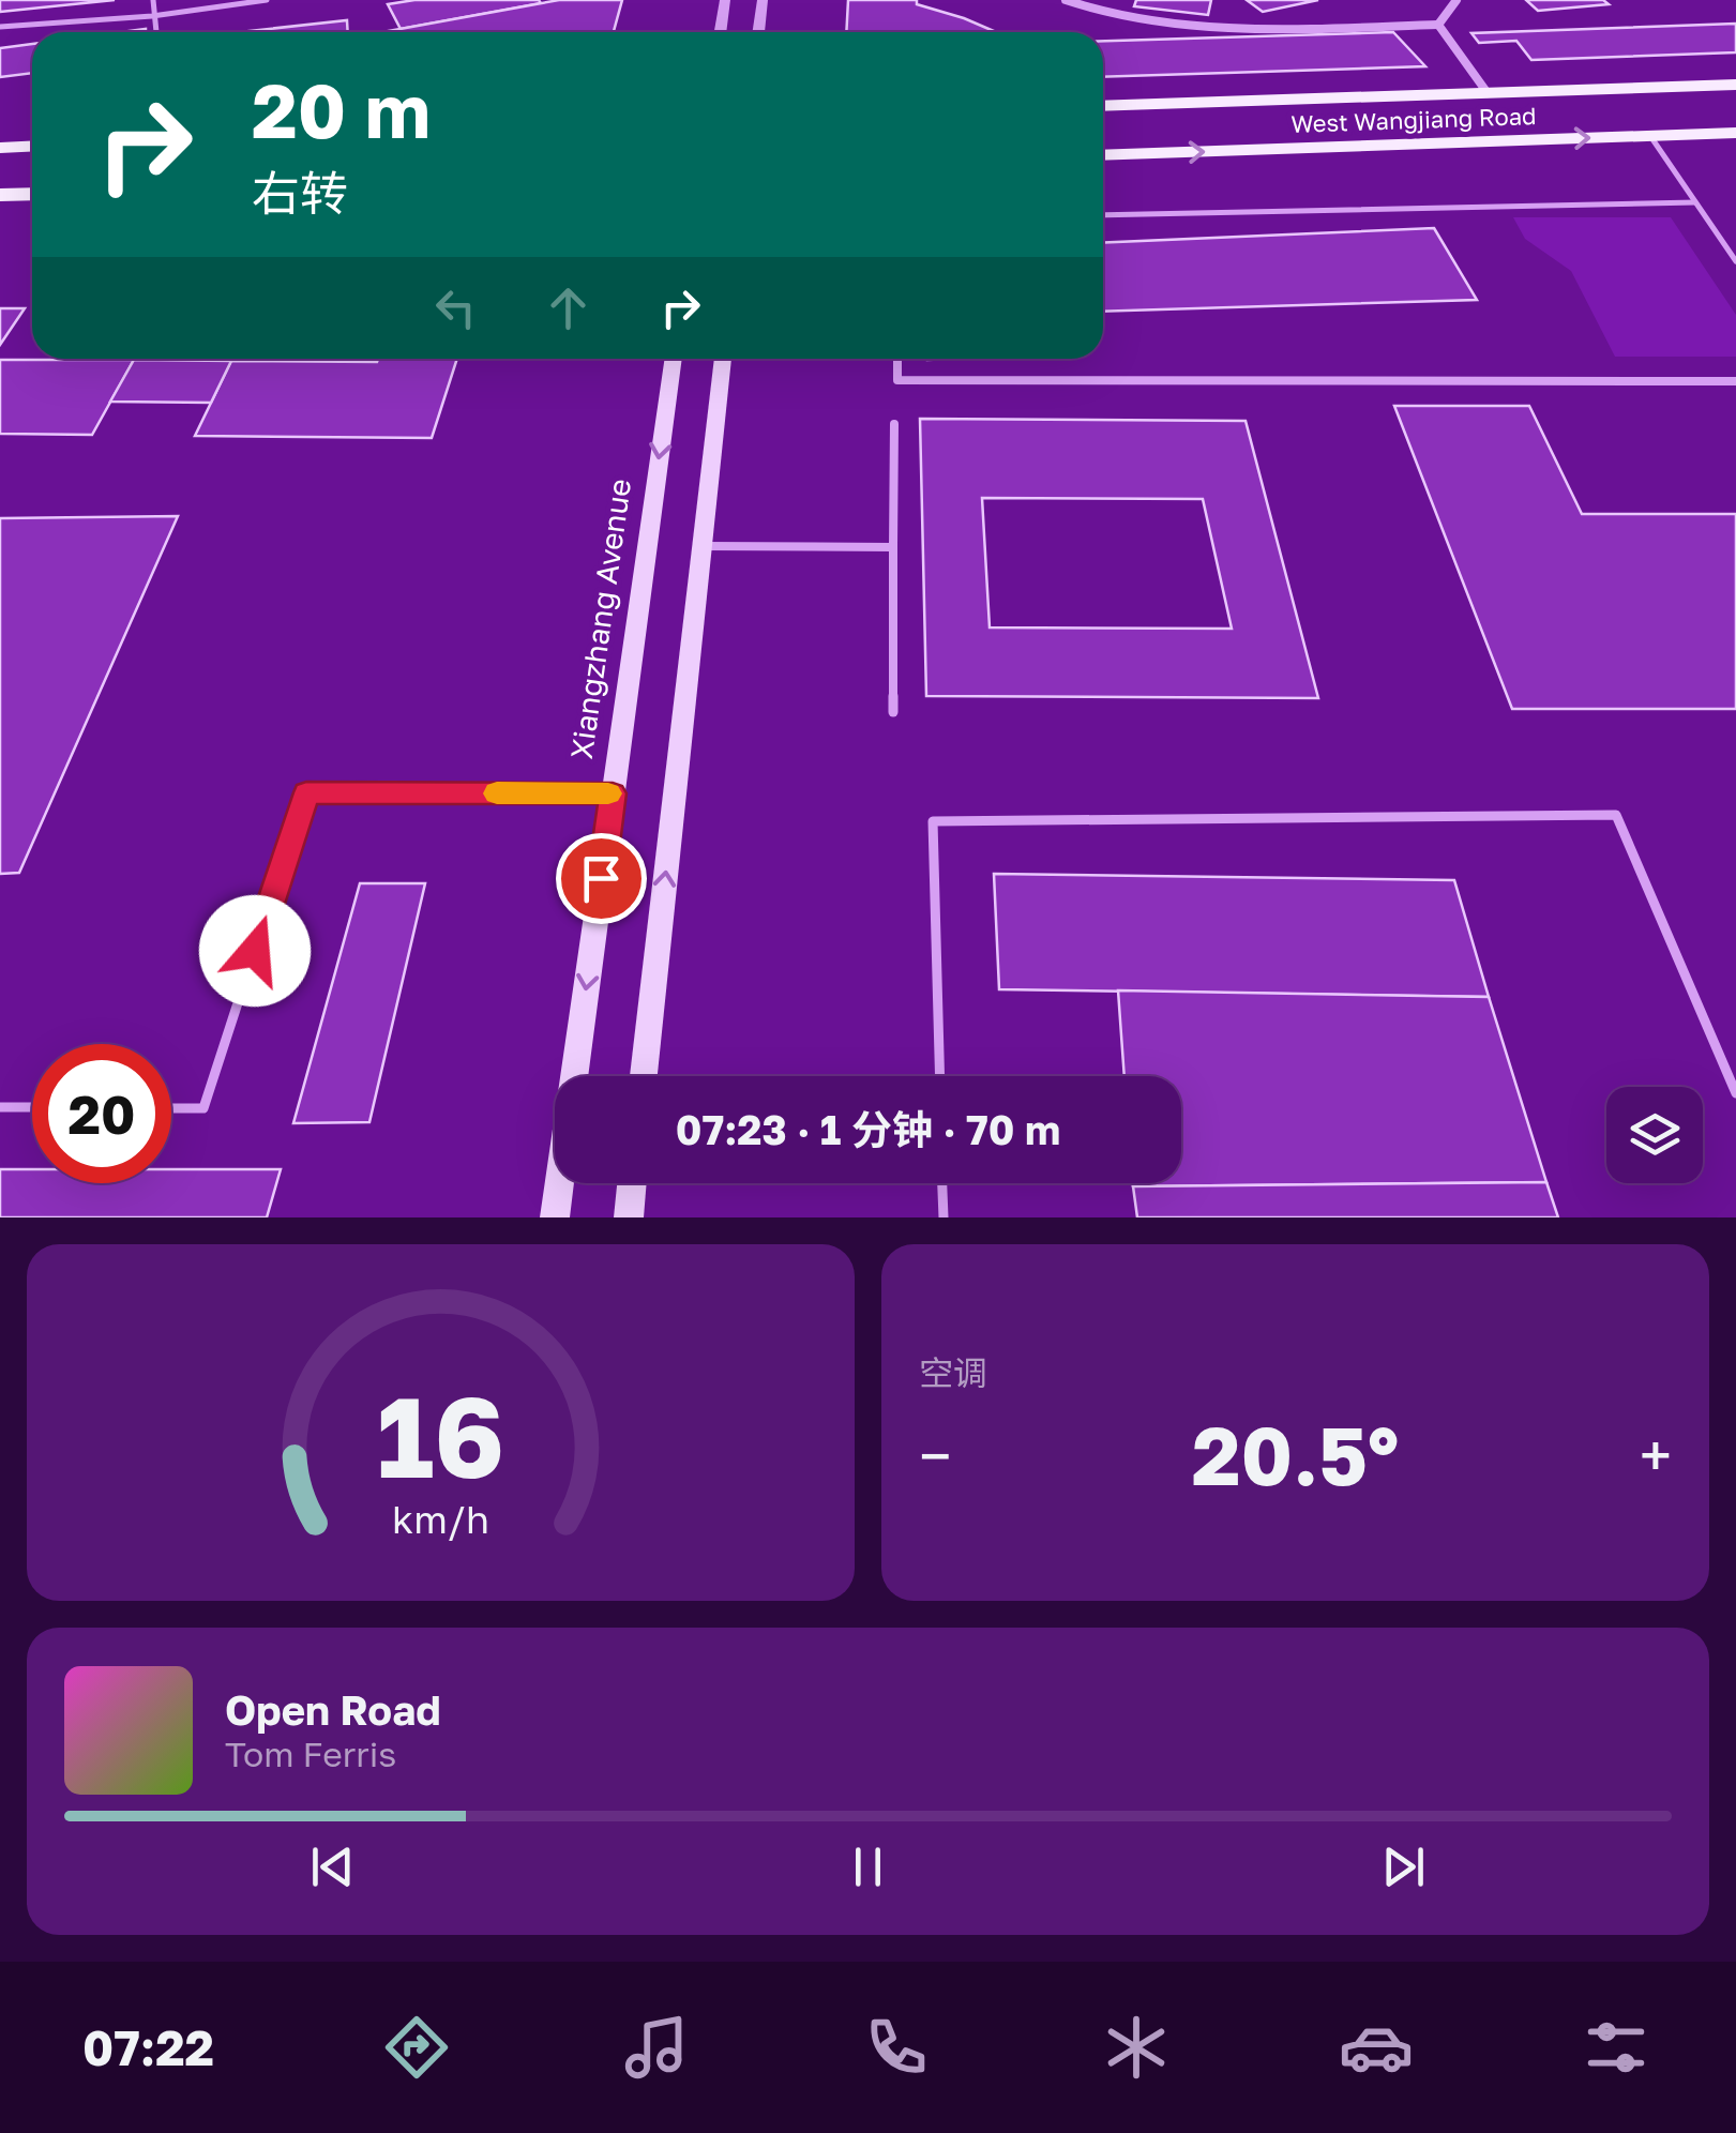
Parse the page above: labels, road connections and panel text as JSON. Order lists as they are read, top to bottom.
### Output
{
  "streets": {
    "main road": ["West Wangjiang Road", "Xiangzhang Avenue"]
  },
  "page": {
    "turn": ["20 m", "右转"],
    "limit": "20",
    "trip": "07:23 · 1 分钟 · 70 m",
    "tile": "空调",
    "heat": ["−", "20.5°", "+"],
    "song": ["Open Road", "Tom Ferris"],
    "tabs": "07:22",
    "gauge": ["16", "km/h"]
  }
}
